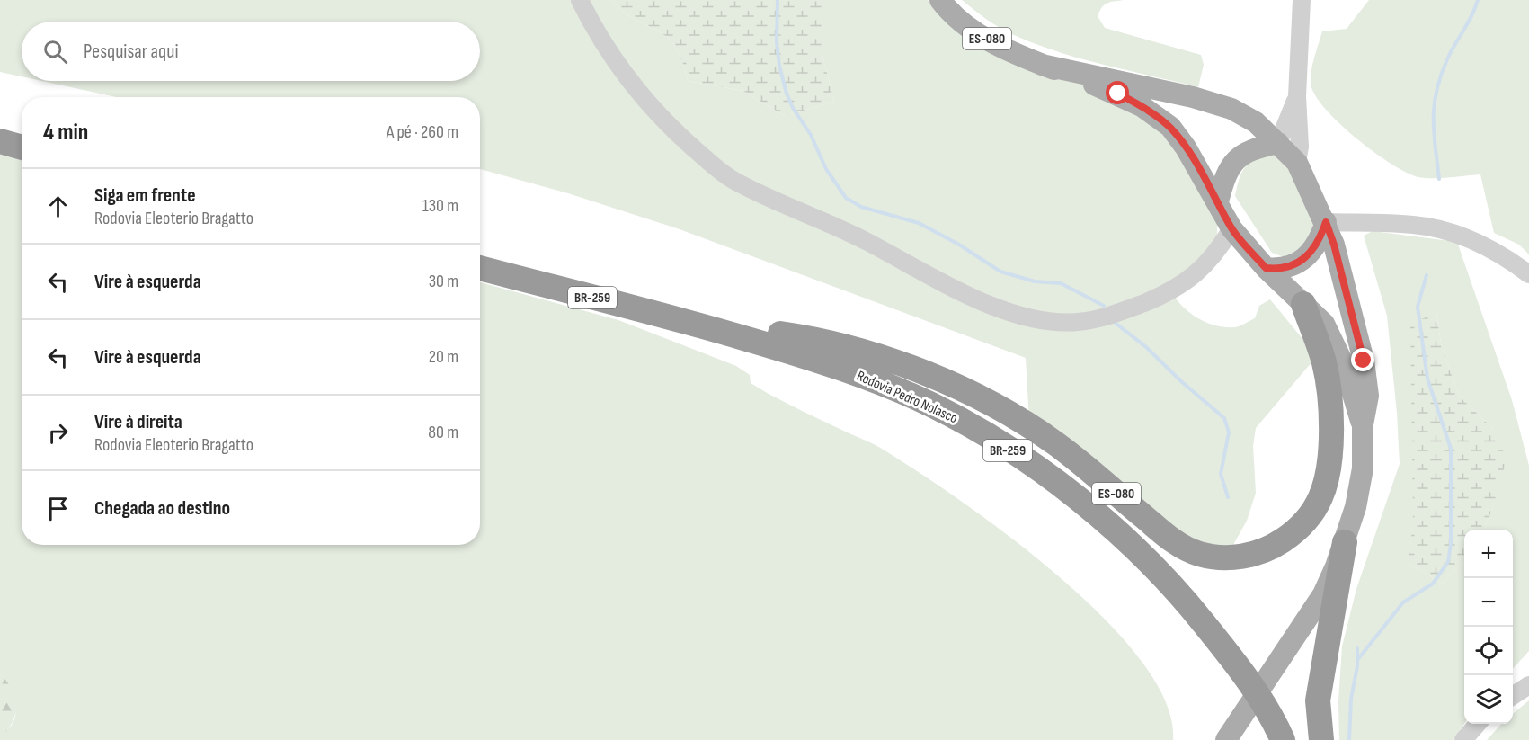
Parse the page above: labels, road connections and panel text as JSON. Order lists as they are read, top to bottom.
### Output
{
  "streets": {
    "highway": ["ES-080", "BR-259", "Rodovia Pedro Nolasco"]
  },
  "crossings": [
    ["ES-080", "Rodovia Pedro Nolasco"]
  ],
  "page": {
    "search": "Pesquisar aqui",
    "heading": ["4 min", "A pé · 260 m"],
    "list": [
      ["Siga em frente", "Rodovia Eleoterio Bragatto", "130 m"],
      ["Vire à esquerda", "30 m"],
      ["Vire à esquerda", "20 m"],
      ["Vire à direita", "Rodovia Eleoterio Bragatto", "80 m"],
      "Chegada ao destino"
    ],
    "map_buttons": ["+", "−"]
  }
}
